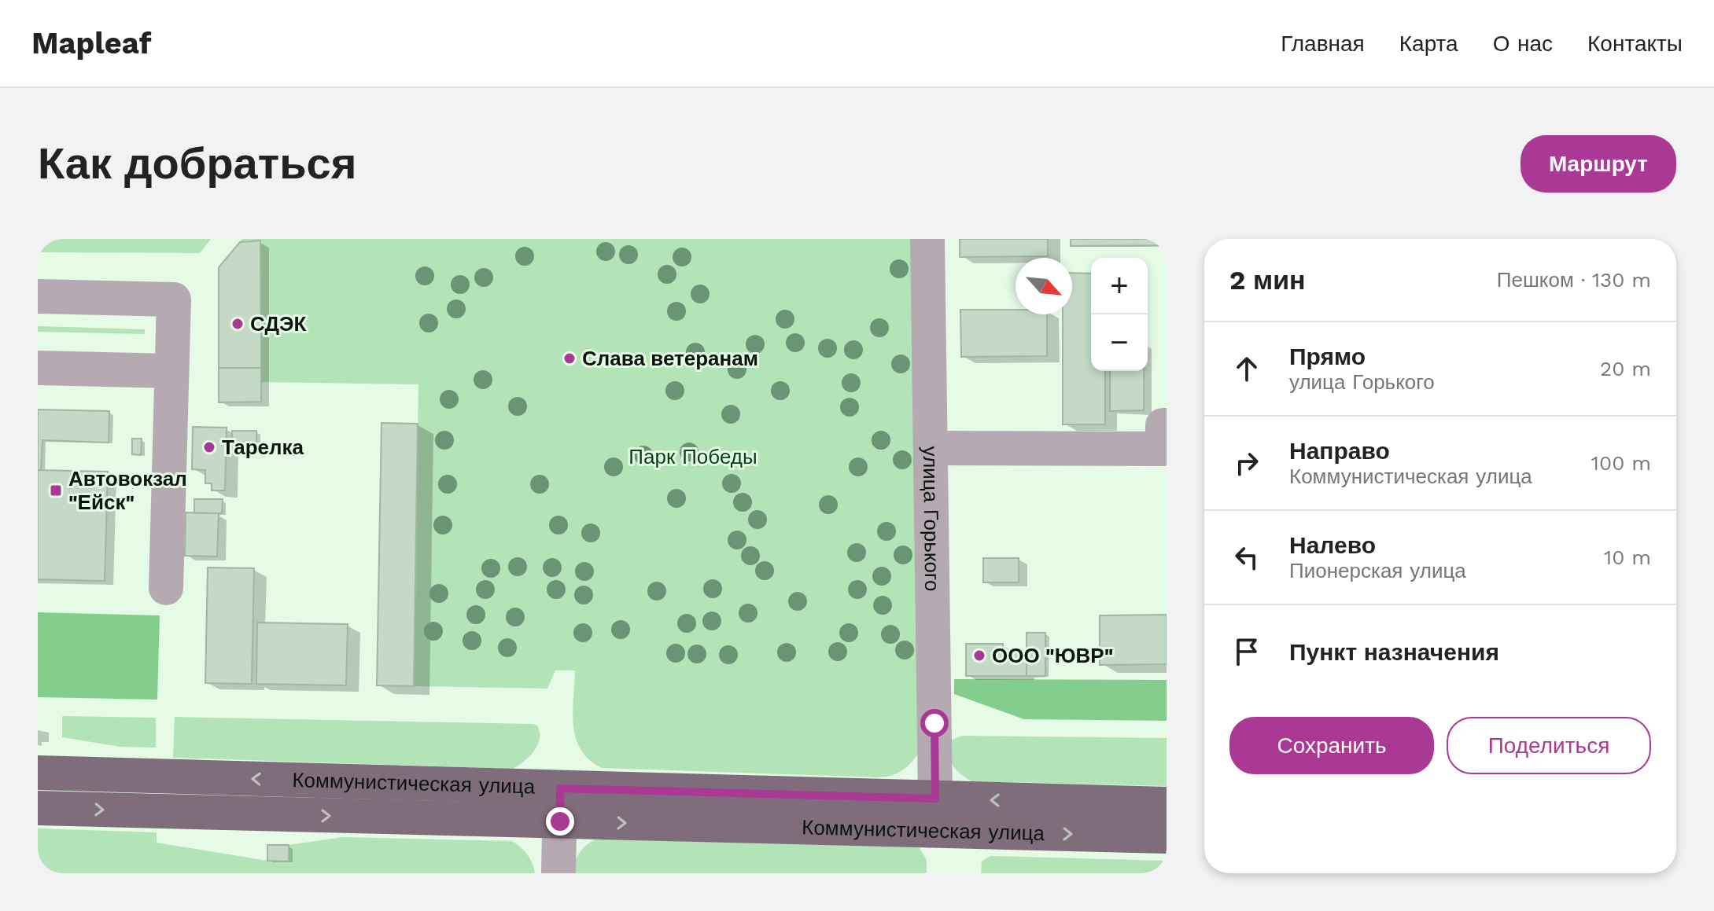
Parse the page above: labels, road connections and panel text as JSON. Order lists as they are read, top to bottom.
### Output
{
  "streets": {
    "main road": ["Коммунистическая улица"],
    "street": ["улица Горького"]
  },
  "crossings": [
    ["улица Горького", "Коммунистическая улица"]
  ],
  "parks": ["Парк Победы"],
  "places": {
    "other": [
      "СДЭК",
      "Слава ветеранам",
      "Тарелка",
      "ООО \"ЮВР\""
    ],
    "transit": ["Автовокзал \"Ейск\""]
  },
  "north": "bottom right",
  "page": {
    "header": "Mapleaf",
    "nav": [
      "Главная",
      "Карта",
      "О нас",
      "Контакты"
    ],
    "buttons": [
      "Маршрут",
      ["Сохранить", "Поделиться"]
    ],
    "title": "Как добраться",
    "heading": ["2 мин", "Пешком · 130 m"],
    "map_buttons": ["+", "−"],
    "list": [
      ["Прямо", "улица Горького", "20 m"],
      ["Направо", "Коммунистическая улица", "100 m"],
      ["Налево", "Пионерская улица", "10 m"],
      "Пункт назначения"
    ]
  }
}
